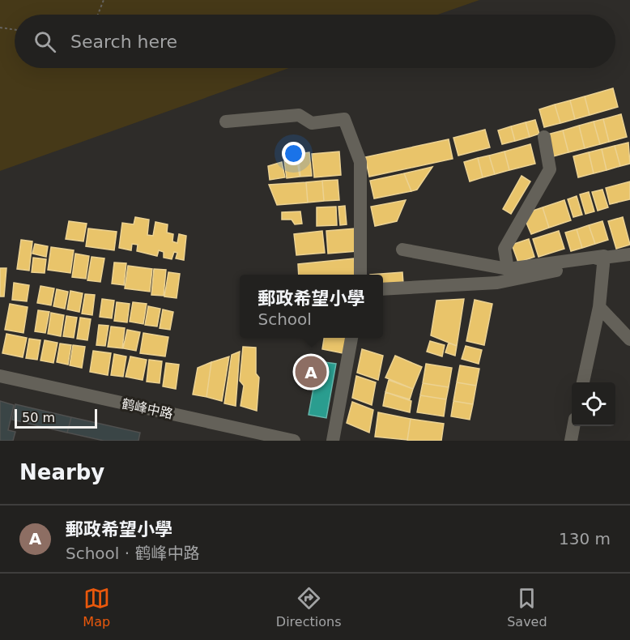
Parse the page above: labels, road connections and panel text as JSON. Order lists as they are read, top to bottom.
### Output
{
  "streets": {
    "street": ["鹤峰中路"]
  },
  "scale_bar": "50 m",
  "page": {
    "search": "Search here",
    "popup": ["郵政希望小學", "School"],
    "pins": "A",
    "scale": "50 m",
    "heading": "Nearby",
    "list": [
      {
        "mark": "A",
        "name": "郵政希望小學",
        "note": "School · 鹤峰中路",
        "value": "130 m"
      }
    ],
    "nav": ["Map", "Directions", "Saved"]
  }
}
